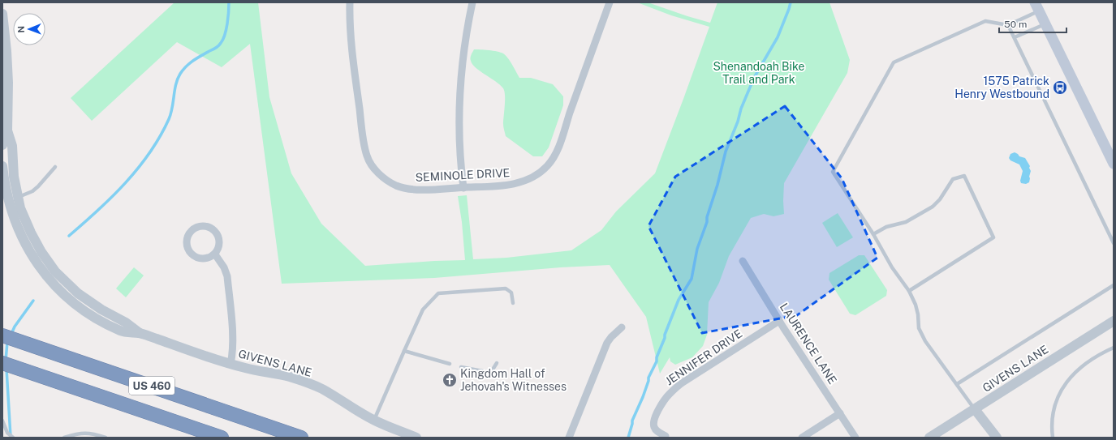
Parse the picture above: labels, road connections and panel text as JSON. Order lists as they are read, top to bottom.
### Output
{
  "streets": {
    "highway": ["US 460"],
    "street": [
      "SEMINOLE DRIVE",
      "LAURENCE LANE",
      "JENNIFER DRIVE",
      "GIVENS LANE"
    ]
  },
  "crossings": [
    ["LAURENCE LANE", "JENNIFER DRIVE"]
  ],
  "parks": ["Shenandoah Bike Trail and Park"],
  "places": {
    "bus stop": ["1575 Patrick Henry Westbound"],
    "church": ["Kingdom Hall of Jehovah's Witnesses"]
  },
  "scale_bar": "50 m",
  "north": "left"
}
